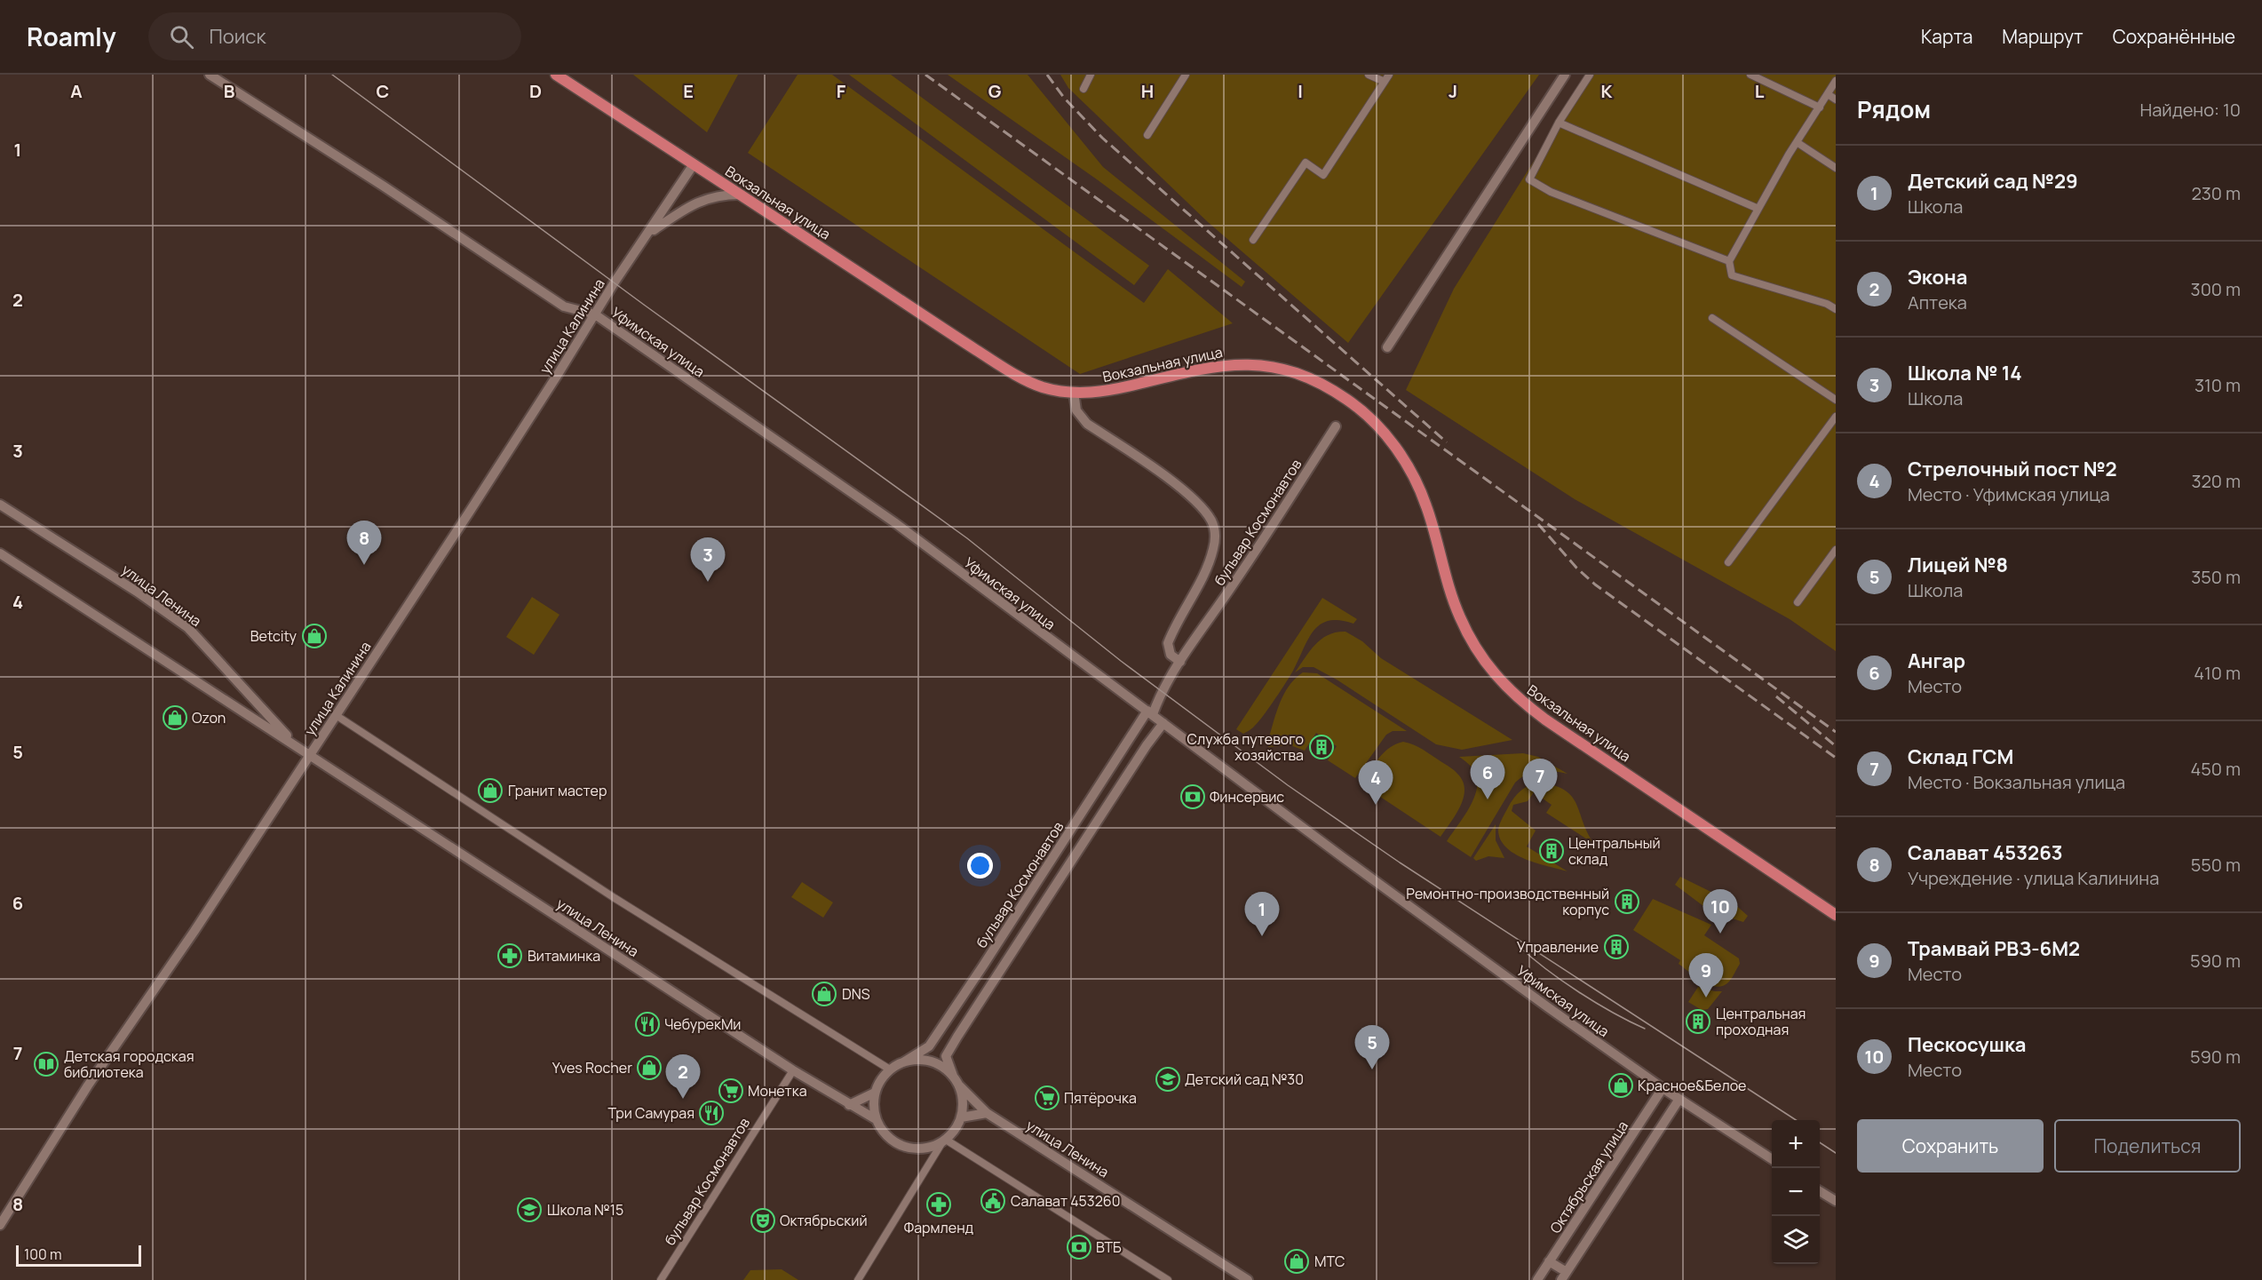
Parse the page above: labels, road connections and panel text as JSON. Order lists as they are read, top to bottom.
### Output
{
  "streets": {
    "main road": ["Вокзальная улица"],
    "street": [
      "улица Калинина",
      "Уфимская улица",
      "бульвар Космонавтов",
      "улица Ленина",
      "Октябрьская улица"
    ]
  },
  "crossings": [
    ["Вокзальная улица", "улица Калинина"],
    ["улица Калинина", "Уфимская улица"],
    ["улица Калинина", "улица Ленина"],
    ["Уфимская улица", "бульвар Космонавтов"],
    ["Уфимская улица", "Октябрьская улица"],
    ["бульвар Космонавтов", "улица Ленина"]
  ],
  "places": {
    "shop": [
      "Betcity",
      "Ozon",
      "Гранит мастер",
      "DNS",
      "Yves Rocher",
      "Красное&Белое",
      "МТС"
    ],
    "building": [
      "Служба путевого хозяйства",
      "Центральный склад",
      "Ремонтно-производственный корпус",
      "Управление",
      "Центральная проходная"
    ],
    "bank": ["Финсервис", "ВТБ"],
    "pharmacy": ["Витаминка", "Фармленд"],
    "restaurant": ["ЧебурекМи", "Три Самурая"],
    "library": ["Детская городская библиотека"],
    "school or university": ["Детский сад №30", "Школа №15"],
    "supermarket": ["Монетка", "Пятёрочка"],
    "public building": ["Салават 453260"],
    "theatre": ["Октябрьский"]
  },
  "scale_bar": "100 m",
  "page": {
    "header": "Roamly",
    "search": "Поиск",
    "nav": ["Карта", "Маршрут", "Сохранённые"],
    "heading": ["Рядом", "Найдено: 10"],
    "list": [
      {
        "mark": "1",
        "name": "Детский сад №29",
        "note": "Школа",
        "value": "230 m"
      },
      {
        "mark": "2",
        "name": "Экона",
        "note": "Аптека",
        "value": "300 m"
      },
      {
        "mark": "3",
        "name": "Школа № 14",
        "note": "Школа",
        "value": "310 m"
      },
      {
        "mark": "4",
        "name": "Стрелочный пост №2",
        "note": "Место · Уфимская улица",
        "value": "320 m"
      },
      {
        "mark": "5",
        "name": "Лицей №8",
        "note": "Школа",
        "value": "350 m"
      },
      {
        "mark": "6",
        "name": "Ангар",
        "note": "Место",
        "value": "410 m"
      },
      {
        "mark": "7",
        "name": "Склад ГСМ",
        "note": "Место · Вокзальная улица",
        "value": "450 m"
      },
      {
        "mark": "8",
        "name": "Салават 453263",
        "note": "Учреждение · улица Калинина",
        "value": "550 m"
      },
      {
        "mark": "9",
        "name": "Трамвай РВЗ-6М2",
        "note": "Место",
        "value": "590 m"
      },
      {
        "mark": "10",
        "name": "Пескосушка",
        "note": "Место",
        "value": "590 m"
      }
    ],
    "pins": [
      "8",
      "3",
      "6",
      "7",
      "4",
      "10",
      "1",
      "9",
      "5",
      "2"
    ],
    "buttons": ["Сохранить", "Поделиться"],
    "map_buttons": ["+", "−"],
    "scale": "100 m"
  },
  "grid": {
    "columns": [
      "A",
      "B",
      "C",
      "D",
      "E",
      "F",
      "G",
      "H",
      "I",
      "J",
      "K",
      "L"
    ],
    "rows": [
      "1",
      "2",
      "3",
      "4",
      "5",
      "6",
      "7",
      "8"
    ]
  }
}
